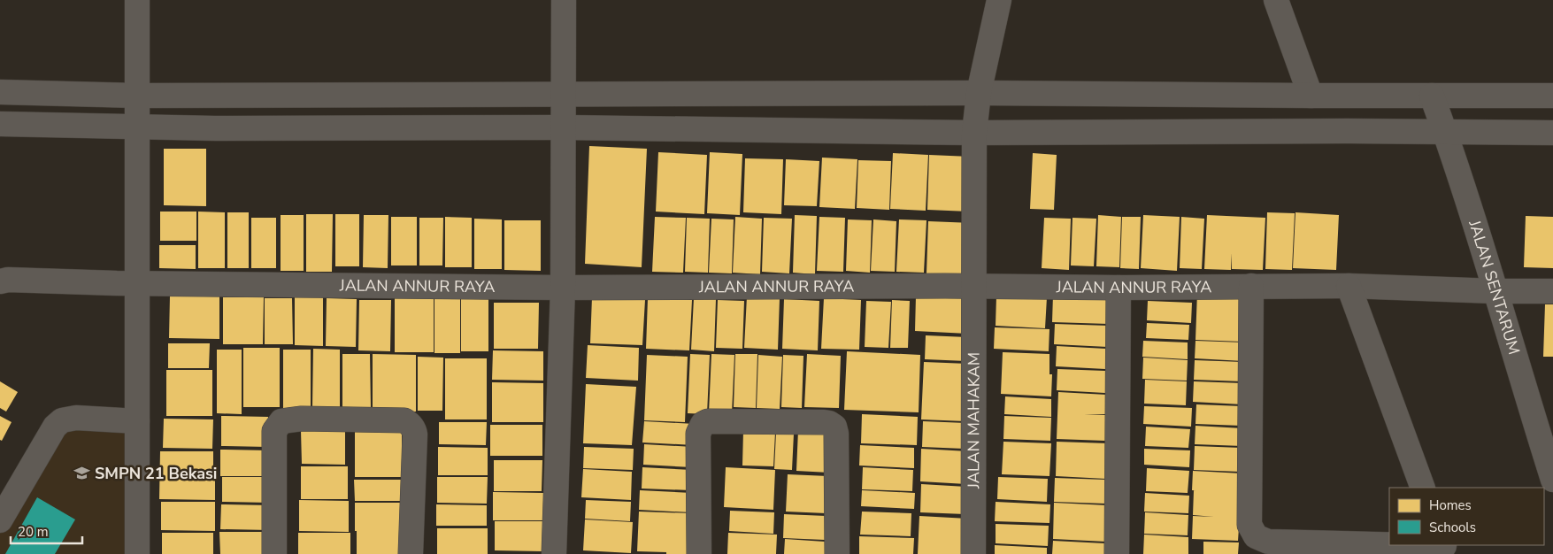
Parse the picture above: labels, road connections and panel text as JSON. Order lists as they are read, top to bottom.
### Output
{
  "streets": {
    "street": ["JALAN ANNUR RAYA", "JALAN SENTARUM", "JALAN MAHAKAM"]
  },
  "crossings": [
    ["JALAN ANNUR RAYA", "JALAN SENTARUM"],
    ["JALAN ANNUR RAYA", "JALAN MAHAKAM"]
  ],
  "places": {
    "school or university": ["SMPN 21 Bekasi"]
  },
  "legend": ["Homes", "Schools"],
  "scale_bar": "20 m"
}
